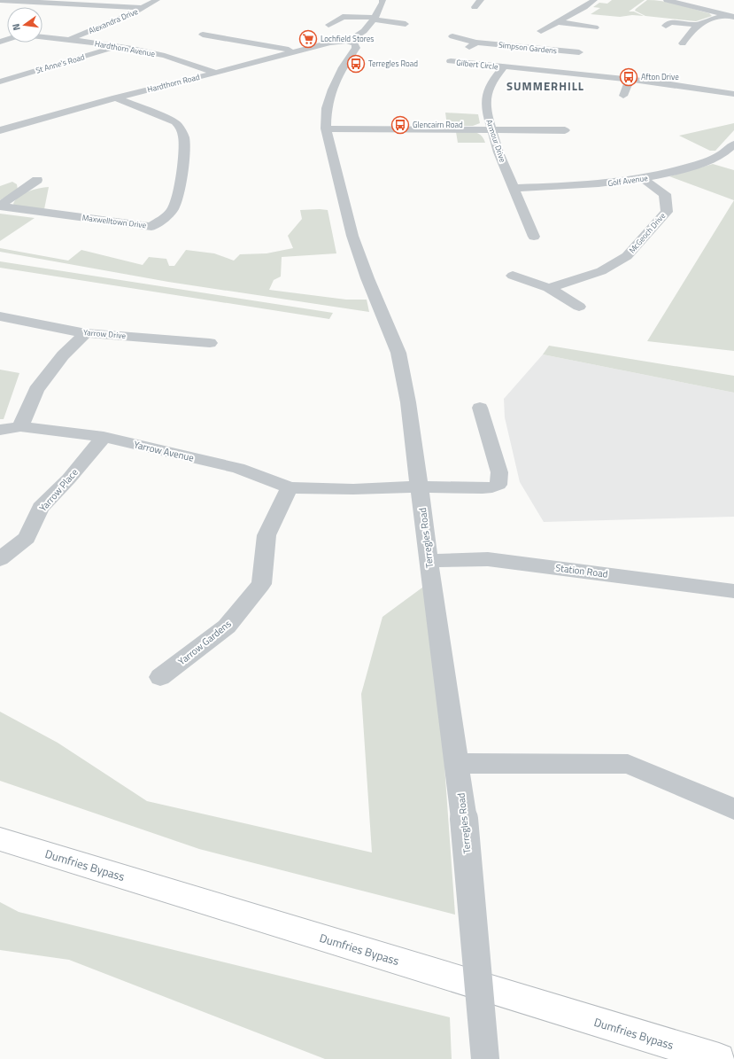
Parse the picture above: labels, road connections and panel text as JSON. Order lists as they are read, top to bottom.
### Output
{
  "streets": {
    "highway": ["Dumfries Bypass"],
    "street": [
      "Alexandra Drive",
      "Simpson Gardens",
      "Hardthorn Avenue",
      "St Anne's Road",
      "Gilbert Circle",
      "Hardthorn Road",
      "Armour Drive",
      "Golf Avenue",
      "Maxwelltown Drive",
      "McGeoch Drive",
      "Yarrow Drive",
      "Yarrow Avenue",
      "Yarrow Place",
      "Terregles Road",
      "Station Road",
      "Yarrow Gardens"
    ]
  },
  "crossings": [
    ["Alexandra Drive", "Hardthorn Avenue"],
    ["Simpson Gardens", "Gilbert Circle"],
    ["Hardthorn Avenue", "St Anne's Road"],
    ["Hardthorn Avenue", "Hardthorn Road"],
    ["Gilbert Circle", "Armour Drive"],
    ["Hardthorn Road", "Maxwelltown Drive"],
    ["Hardthorn Road", "Terregles Road"],
    ["Armour Drive", "Golf Avenue"],
    ["Golf Avenue", "McGeoch Drive"],
    ["Yarrow Avenue", "Yarrow Place"],
    ["Yarrow Avenue", "Terregles Road"],
    ["Yarrow Avenue", "Yarrow Gardens"],
    ["Terregles Road", "Station Road"]
  ],
  "districts": ["SUMMERHILL"],
  "places": {
    "supermarket": ["Lochfield Stores"],
    "bus stop": ["Terregles Road", "Afton Drive", "Glencairn Road"]
  },
  "north": "left"
}
